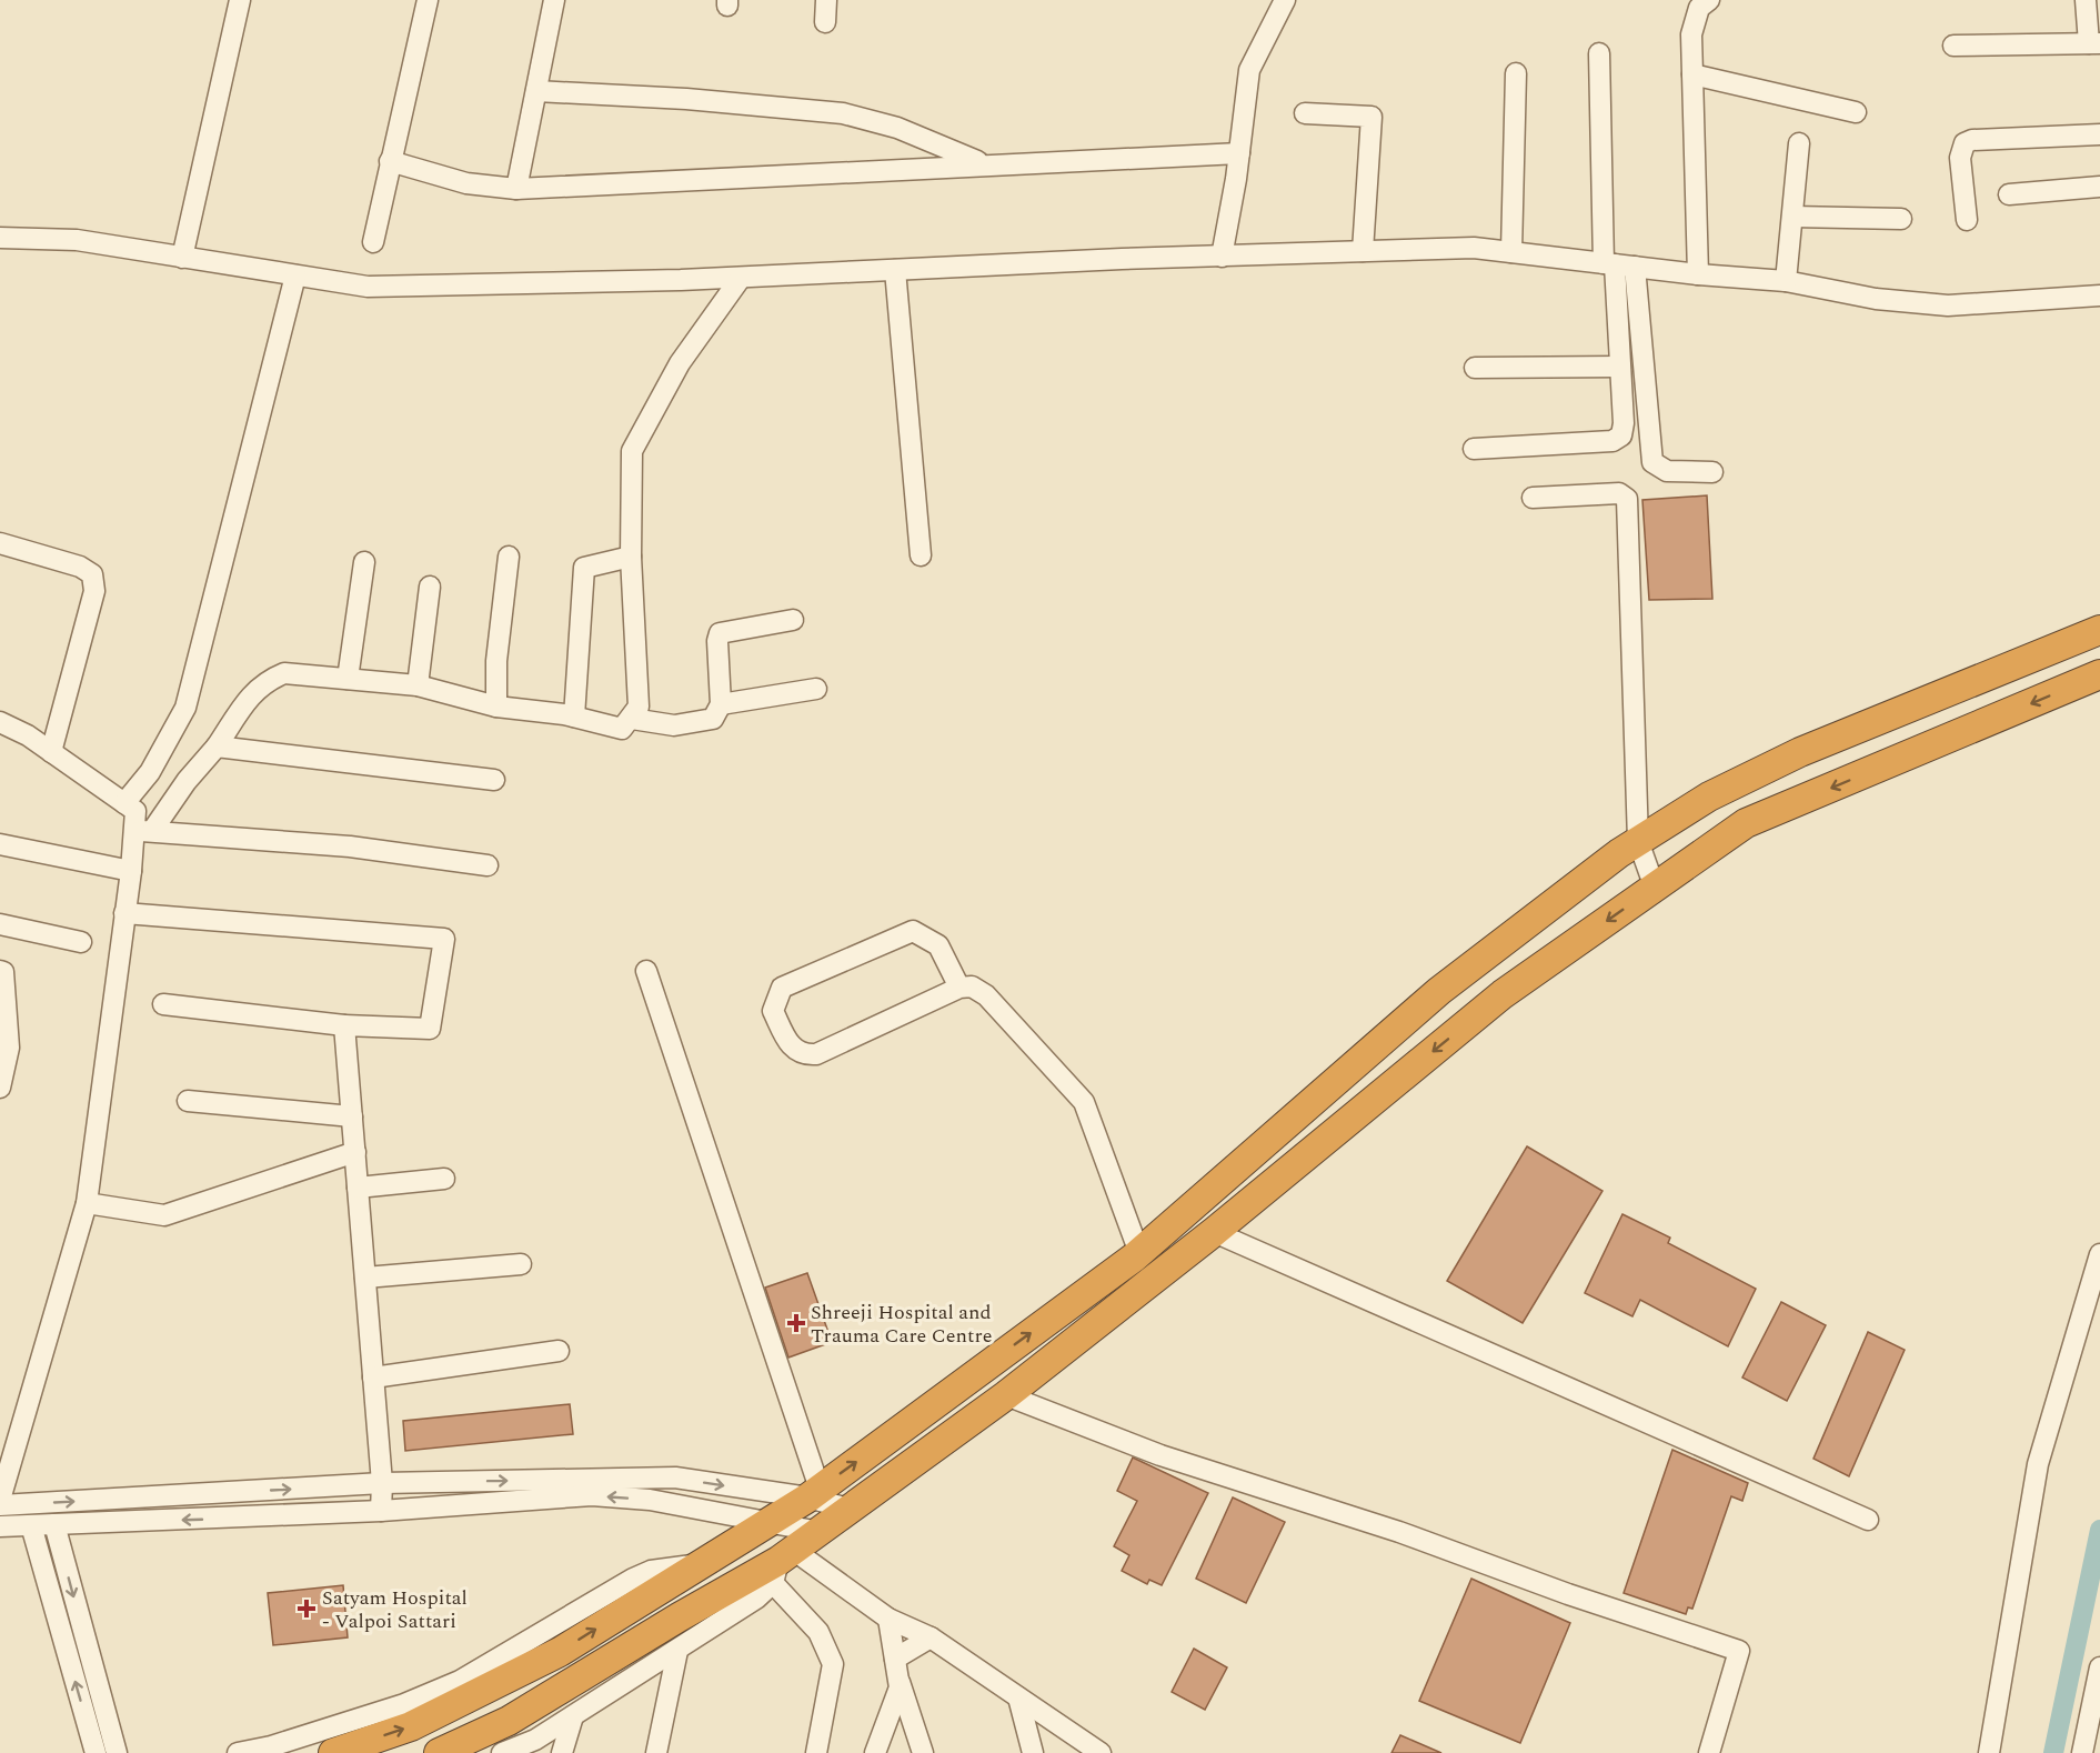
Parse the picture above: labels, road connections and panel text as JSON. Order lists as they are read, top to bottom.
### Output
{
  "places": {
    "health": ["Shreeji Hospital and Trauma Care Centre", "Satyam Hospital - Valpoi Sattari"]
  }
}
